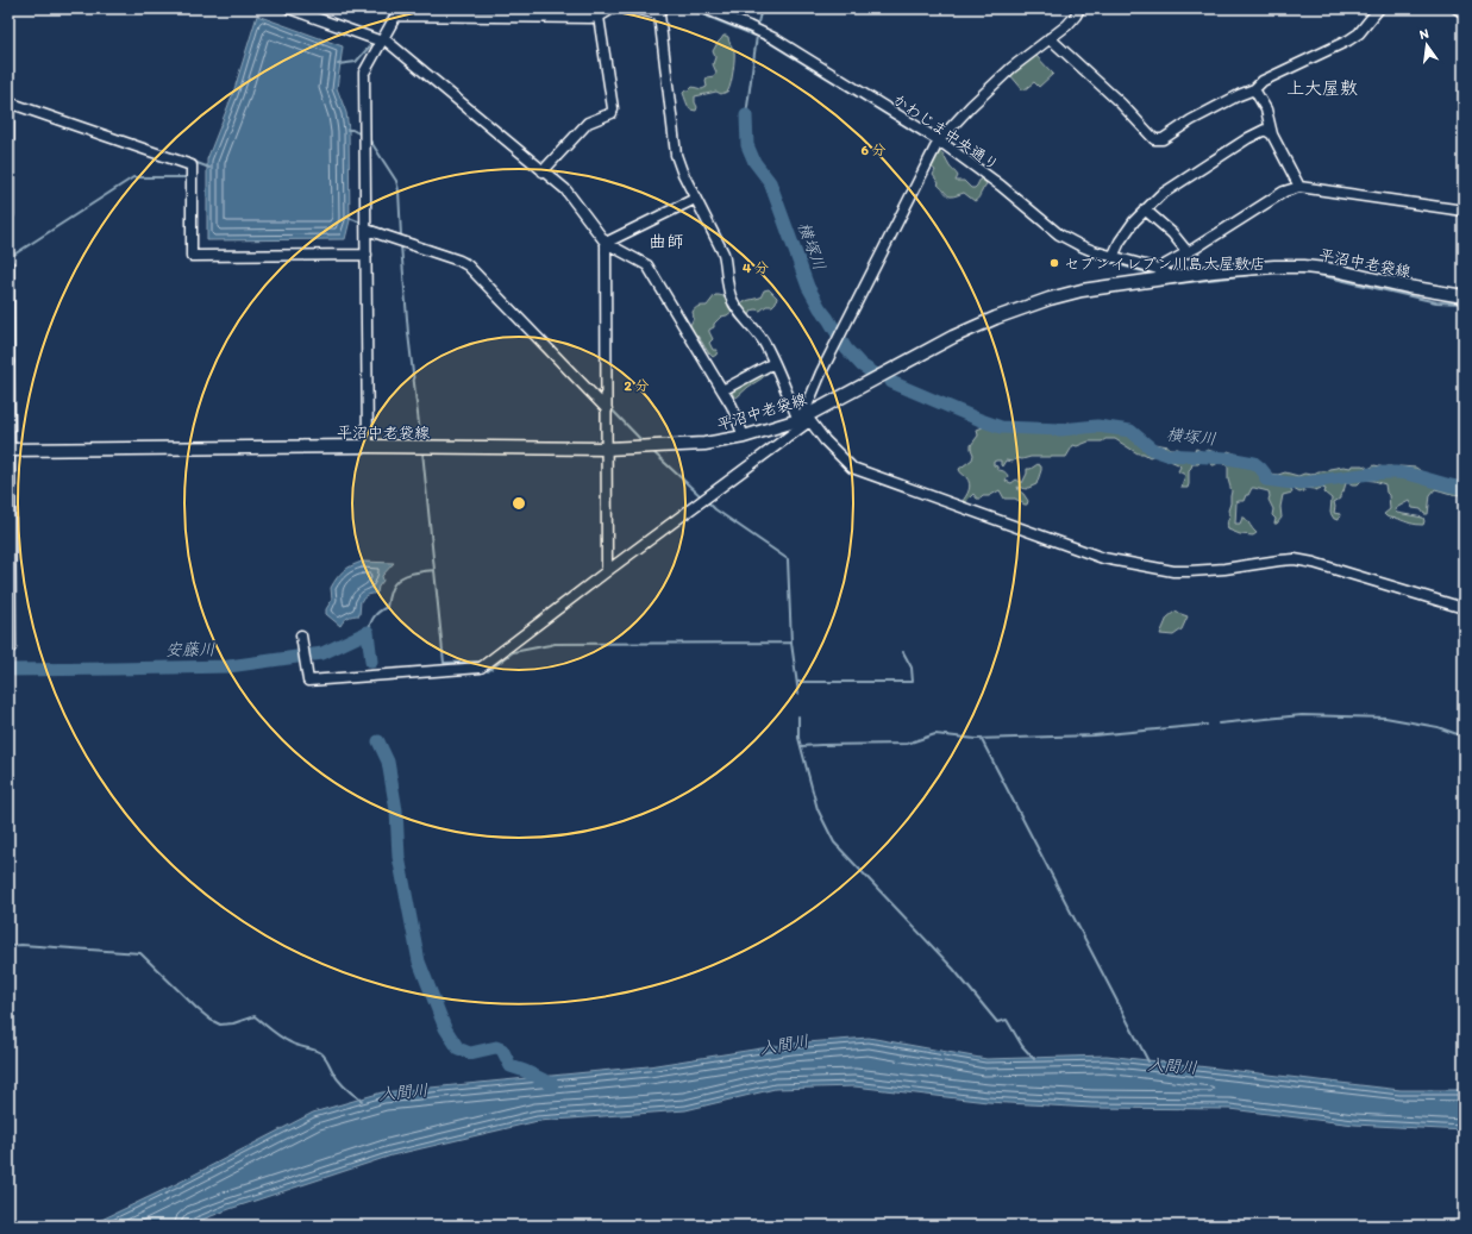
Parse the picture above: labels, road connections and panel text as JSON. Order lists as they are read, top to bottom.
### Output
{
  "streets": {
    "main road": ["平沼中老袋線"],
    "street": ["かわじま中央通り"]
  },
  "crossings": [
    ["かわじま中央通り", "平沼中老袋線"]
  ],
  "districts": ["上大屋敷", "曲師"],
  "water": ["横塚川", "安藤川", "入間川"],
  "places": ["セブンイレブン川島大屋敷店"],
  "north": "top",
  "rings": ["6 分", "4 分", "2 分"]
}
